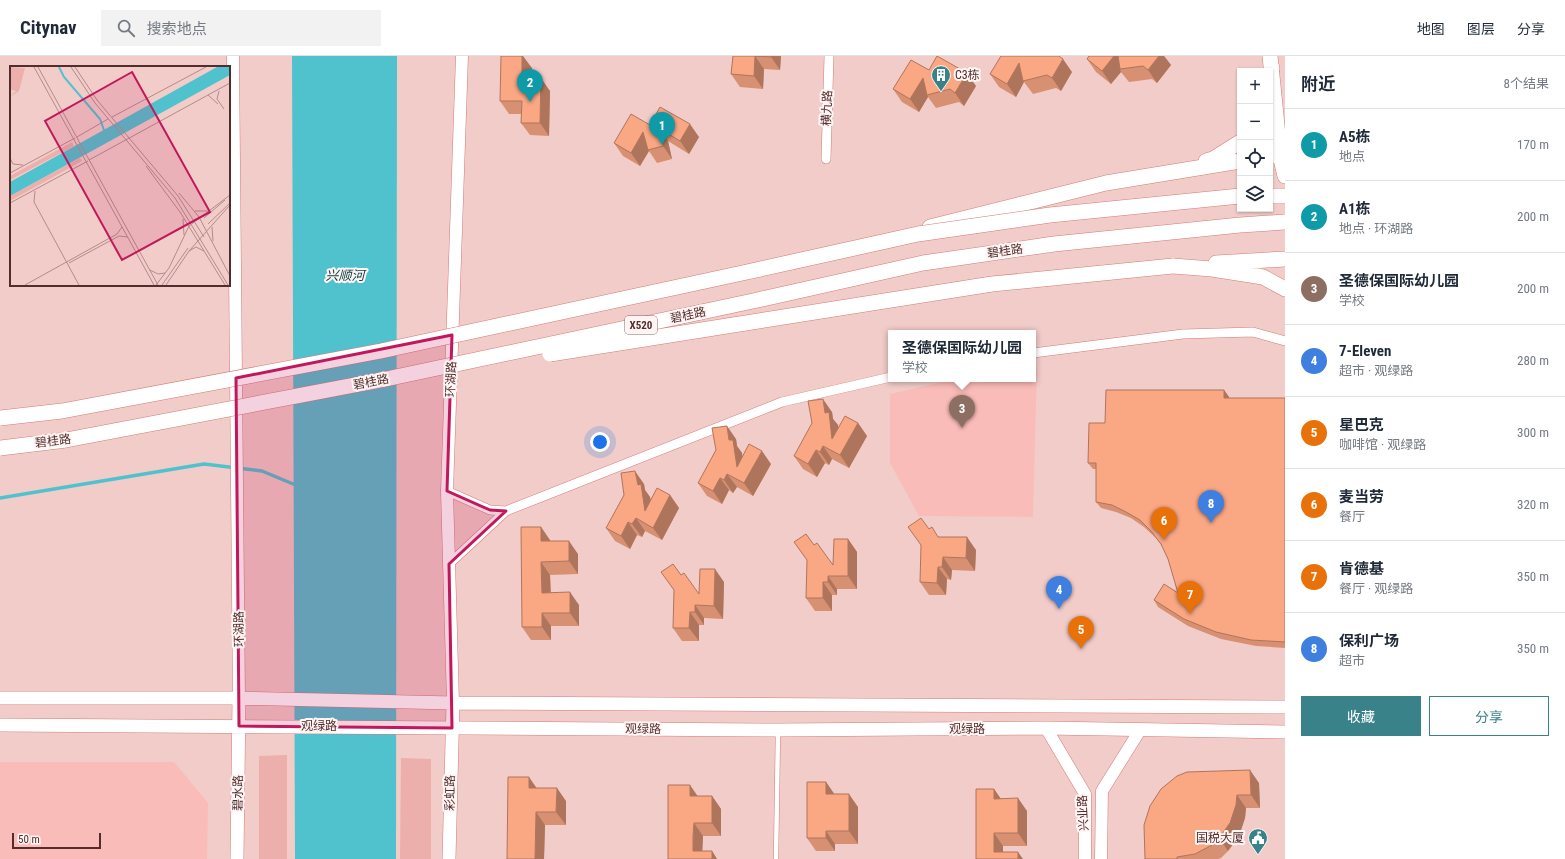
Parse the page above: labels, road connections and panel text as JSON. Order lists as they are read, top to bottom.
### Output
{
  "streets": {
    "main road": [
      "碧桂路",
      "X520",
      "观绿路",
      "碧水路",
      "彩虹路"
    ],
    "street": ["横九路", "环湖路", "兴业路"]
  },
  "crossings": [
    ["环湖路", "观绿路"],
    ["环湖路", "碧水路"],
    ["环湖路", "彩虹路"],
    ["观绿路", "碧水路"],
    ["观绿路", "彩虹路"],
    ["观绿路", "兴业路"]
  ],
  "water": ["兴顺河"],
  "places": {
    "building": ["C3栋"],
    "public building": ["国税大厦"]
  },
  "scale_bar": "50 m",
  "page": {
    "header": "Citynav",
    "search": "搜索地点",
    "nav": ["地图", "图层", "分享"],
    "heading": ["附近", "8个结果"],
    "map_buttons": ["+", "−"],
    "pins": [
      "2",
      "1",
      "3",
      "8",
      "6",
      "4",
      "7",
      "5"
    ],
    "list": [
      {
        "mark": "1",
        "name": "A5栋",
        "note": "地点",
        "value": "170 m"
      },
      {
        "mark": "2",
        "name": "A1栋",
        "note": "地点 · 环湖路",
        "value": "200 m"
      },
      {
        "mark": "3",
        "name": "圣德保国际幼儿园",
        "note": "学校",
        "value": "200 m"
      },
      {
        "mark": "4",
        "name": "7-Eleven",
        "note": "超市 · 观绿路",
        "value": "280 m"
      },
      {
        "mark": "5",
        "name": "星巴克",
        "note": "咖啡馆 · 观绿路",
        "value": "300 m"
      },
      {
        "mark": "6",
        "name": "麦当劳",
        "note": "餐厅",
        "value": "320 m"
      },
      {
        "mark": "7",
        "name": "肯德基",
        "note": "餐厅 · 观绿路",
        "value": "350 m"
      },
      {
        "mark": "8",
        "name": "保利广场",
        "note": "超市",
        "value": "350 m"
      }
    ],
    "popup": ["圣德保国际幼儿园", "学校"],
    "buttons": ["收藏", "分享"],
    "scale": "50 m"
  }
}
